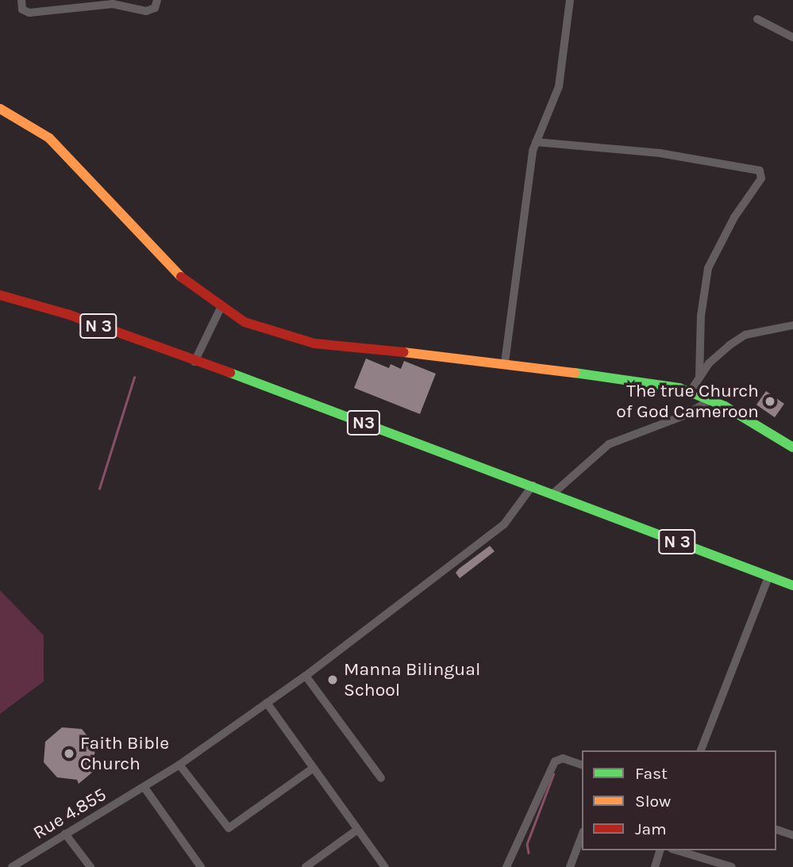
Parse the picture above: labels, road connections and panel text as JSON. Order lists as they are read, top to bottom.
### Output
{
  "streets": {
    "main road": ["N 3", "N3"],
    "street": ["Rue 4.855"]
  },
  "crossings": [
    ["N 3", "N3"],
    ["N 3", "Rue 4.855"],
    ["N3", "Rue 4.855"]
  ],
  "places": ["The true Church of God Cameroon", "Manna Bilingual School", "Faith Bible Church"],
  "legend": ["Fast", "Slow", "Jam"]
}
